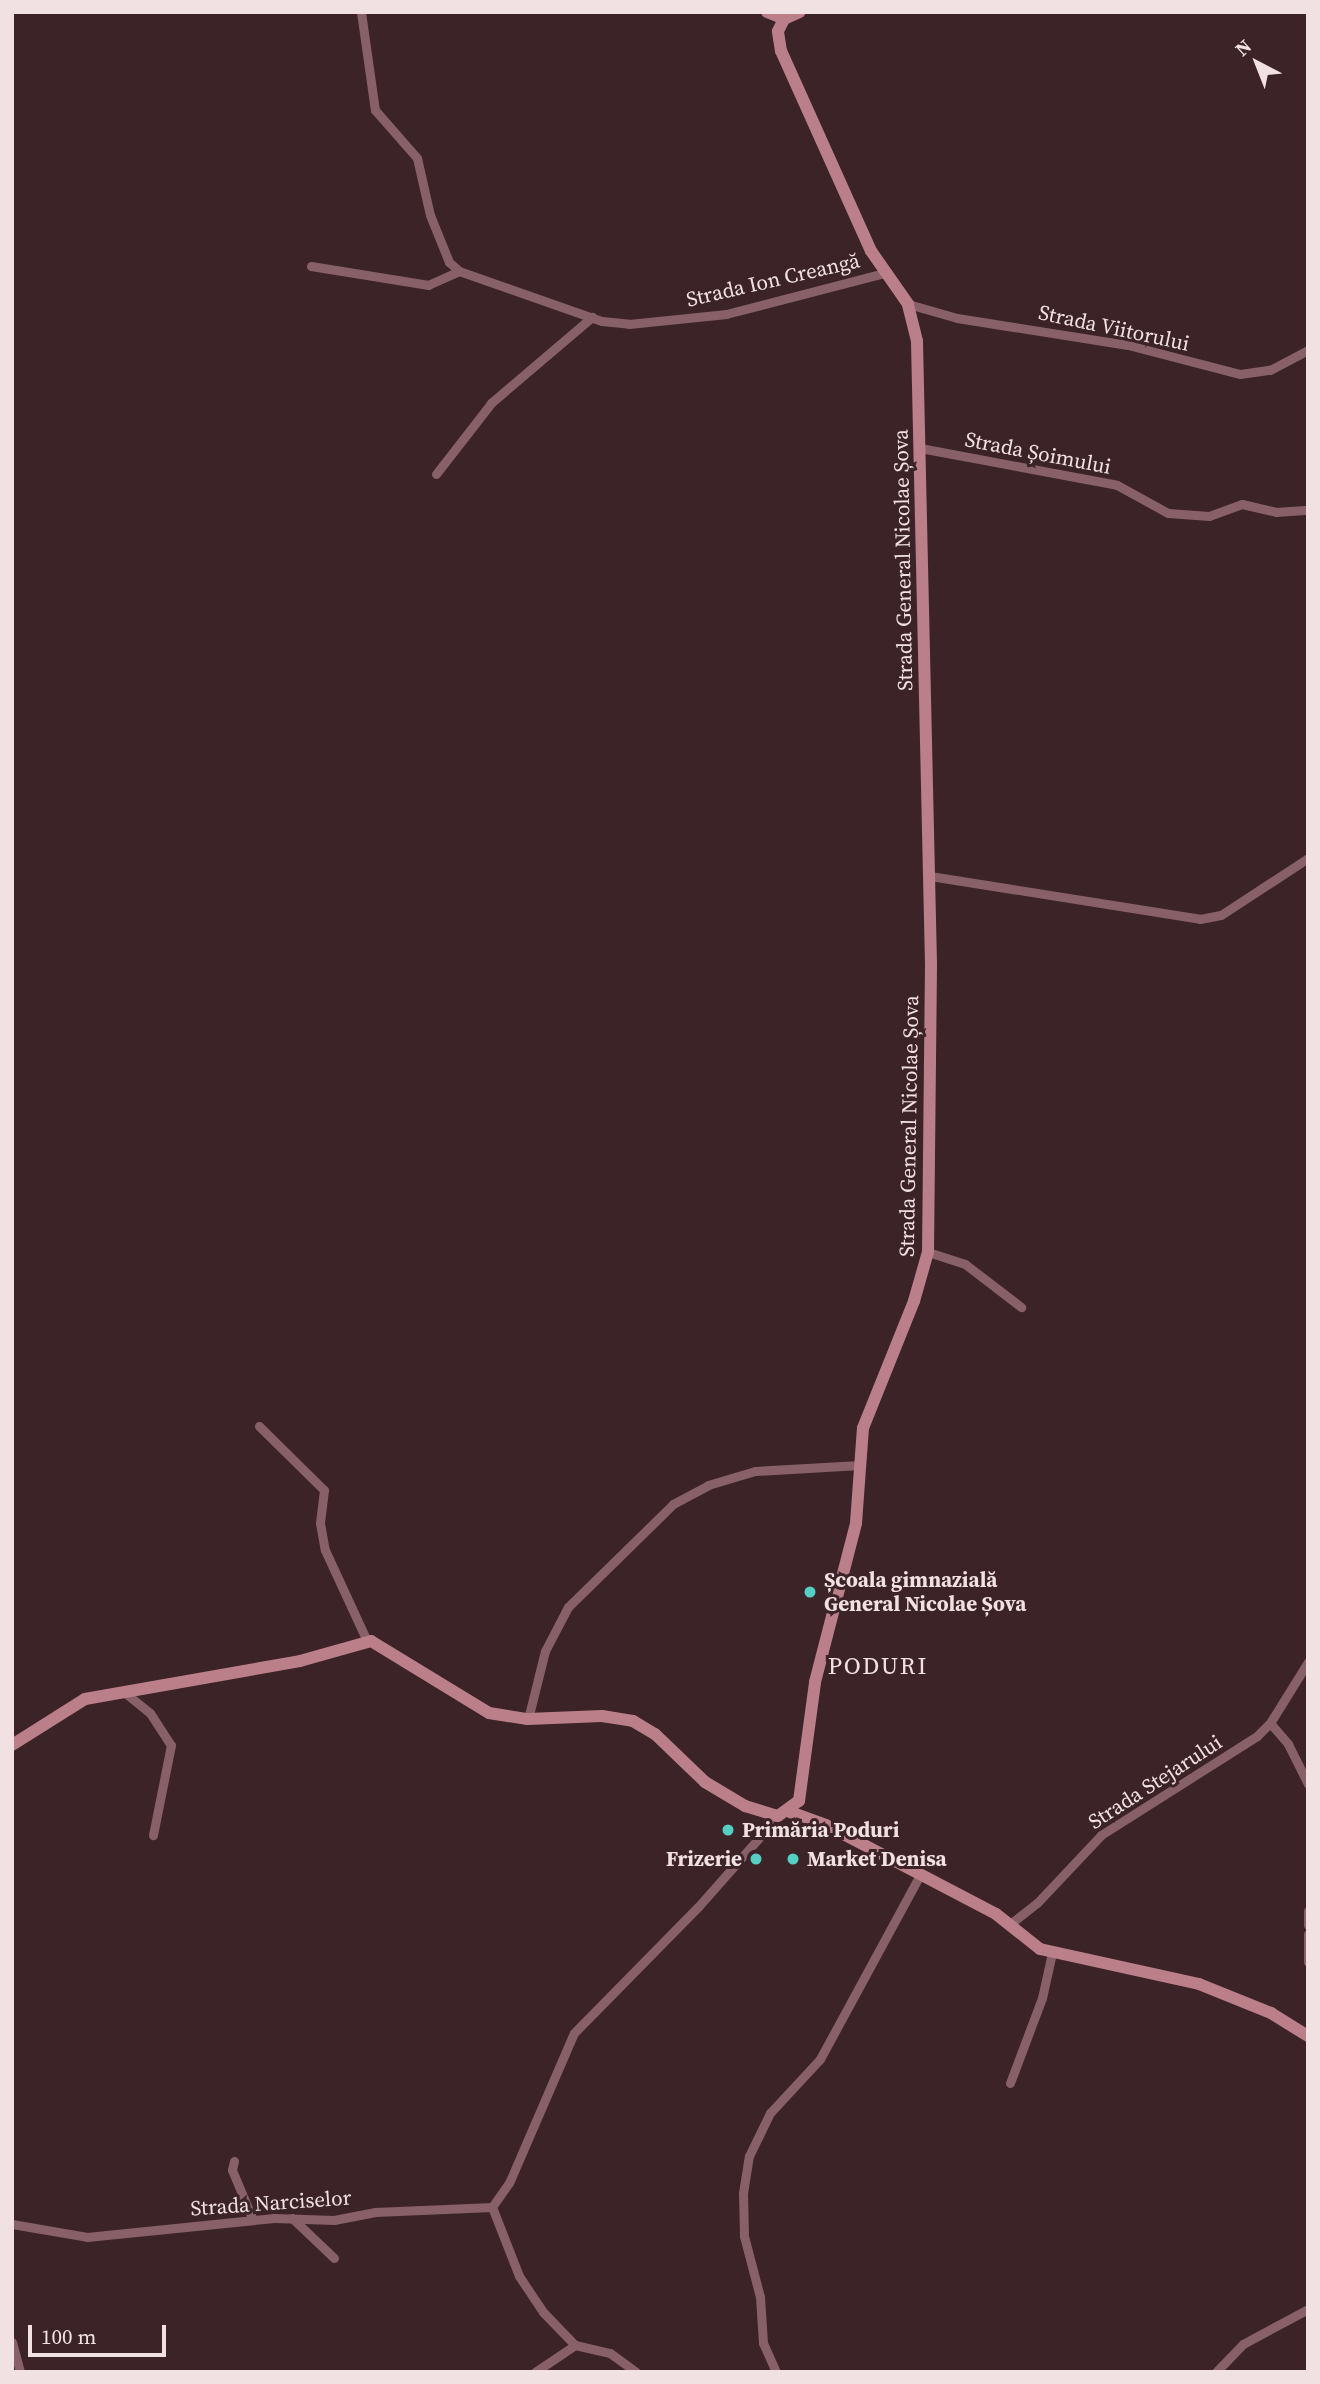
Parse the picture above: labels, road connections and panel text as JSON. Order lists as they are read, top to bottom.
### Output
{
  "streets": {
    "main road": ["Strada General Nicolae Șova"],
    "street": [
      "Strada Ion Creangă",
      "Strada Viitorului",
      "Strada Șoimului",
      "Strada Stejarului",
      "Strada Narciselor"
    ]
  },
  "crossings": [
    ["Strada Ion Creangă", "Strada General Nicolae Șova"],
    ["Strada Viitorului", "Strada General Nicolae Șova"],
    ["Strada Șoimului", "Strada General Nicolae Șova"]
  ],
  "districts": ["PODURI"],
  "places": [
    "Școala gimnazială General Nicolae Șova",
    "Primăria Poduri",
    "Frizerie",
    "Market Denisa"
  ],
  "scale_bar": "100 m",
  "north": "top left"
}
